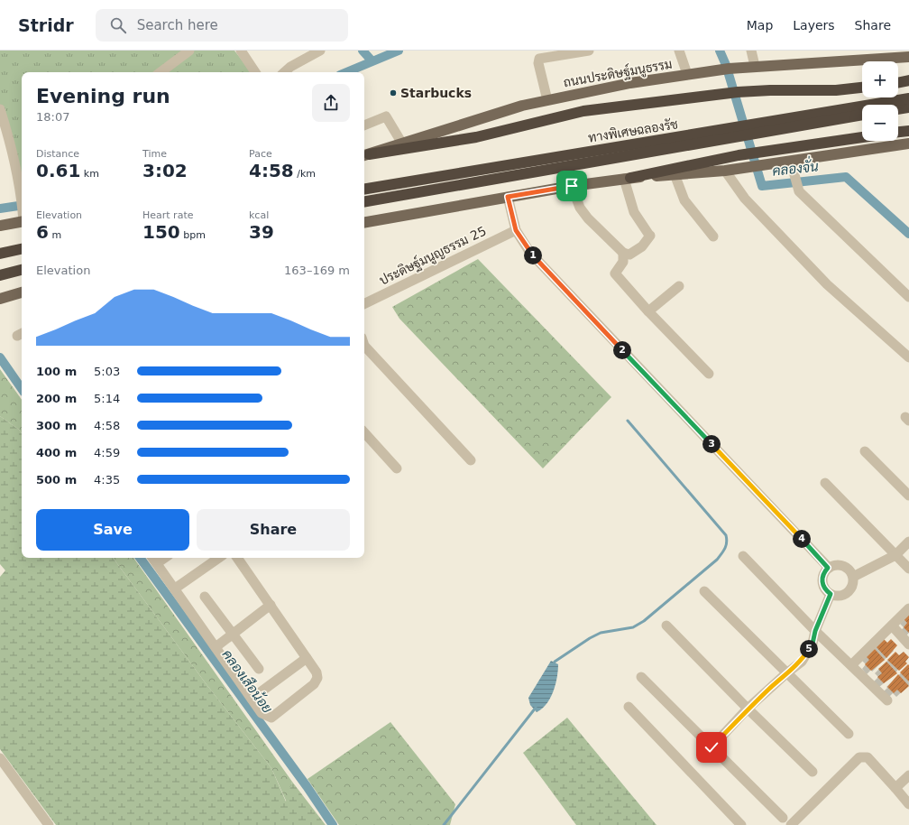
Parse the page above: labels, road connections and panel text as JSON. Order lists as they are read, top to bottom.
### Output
{
  "streets": {
    "highway": ["ทางพิเศษฉลองรัช"],
    "main road": ["ถนนประดิษฐ์มนูธรรม"],
    "street": ["ประดิษฐ์มนูญธรรม 25"]
  },
  "water": ["คลองจั่น", "คลองเสือน้อย"],
  "places": ["Starbucks"],
  "page": {
    "header": "Stridr",
    "search": "Search here",
    "nav": ["Map", "Layers", "Share"],
    "map_buttons": ["+", "−"],
    "heading": ["Evening run", "18:07"],
    "stats": [
      ["Distance", "0.61 km"],
      ["Time", "3:02"],
      ["Pace", "4:58 /km"],
      ["Elevation", "6 m"],
      ["Heart rate", "150 bpm"],
      ["kcal", "39"]
    ],
    "pins": [
      "1",
      "2",
      "3",
      "4",
      "5"
    ],
    "chart": ["Elevation", "163–169 m"],
    "list": [
      {
        "name": "100 m",
        "note": "5:03"
      },
      {
        "name": "200 m",
        "note": "5:14"
      },
      {
        "name": "300 m",
        "note": "4:58"
      },
      {
        "name": "400 m",
        "note": "4:59"
      },
      {
        "name": "500 m",
        "note": "4:35"
      }
    ],
    "buttons": ["Save", "Share"]
  }
}
